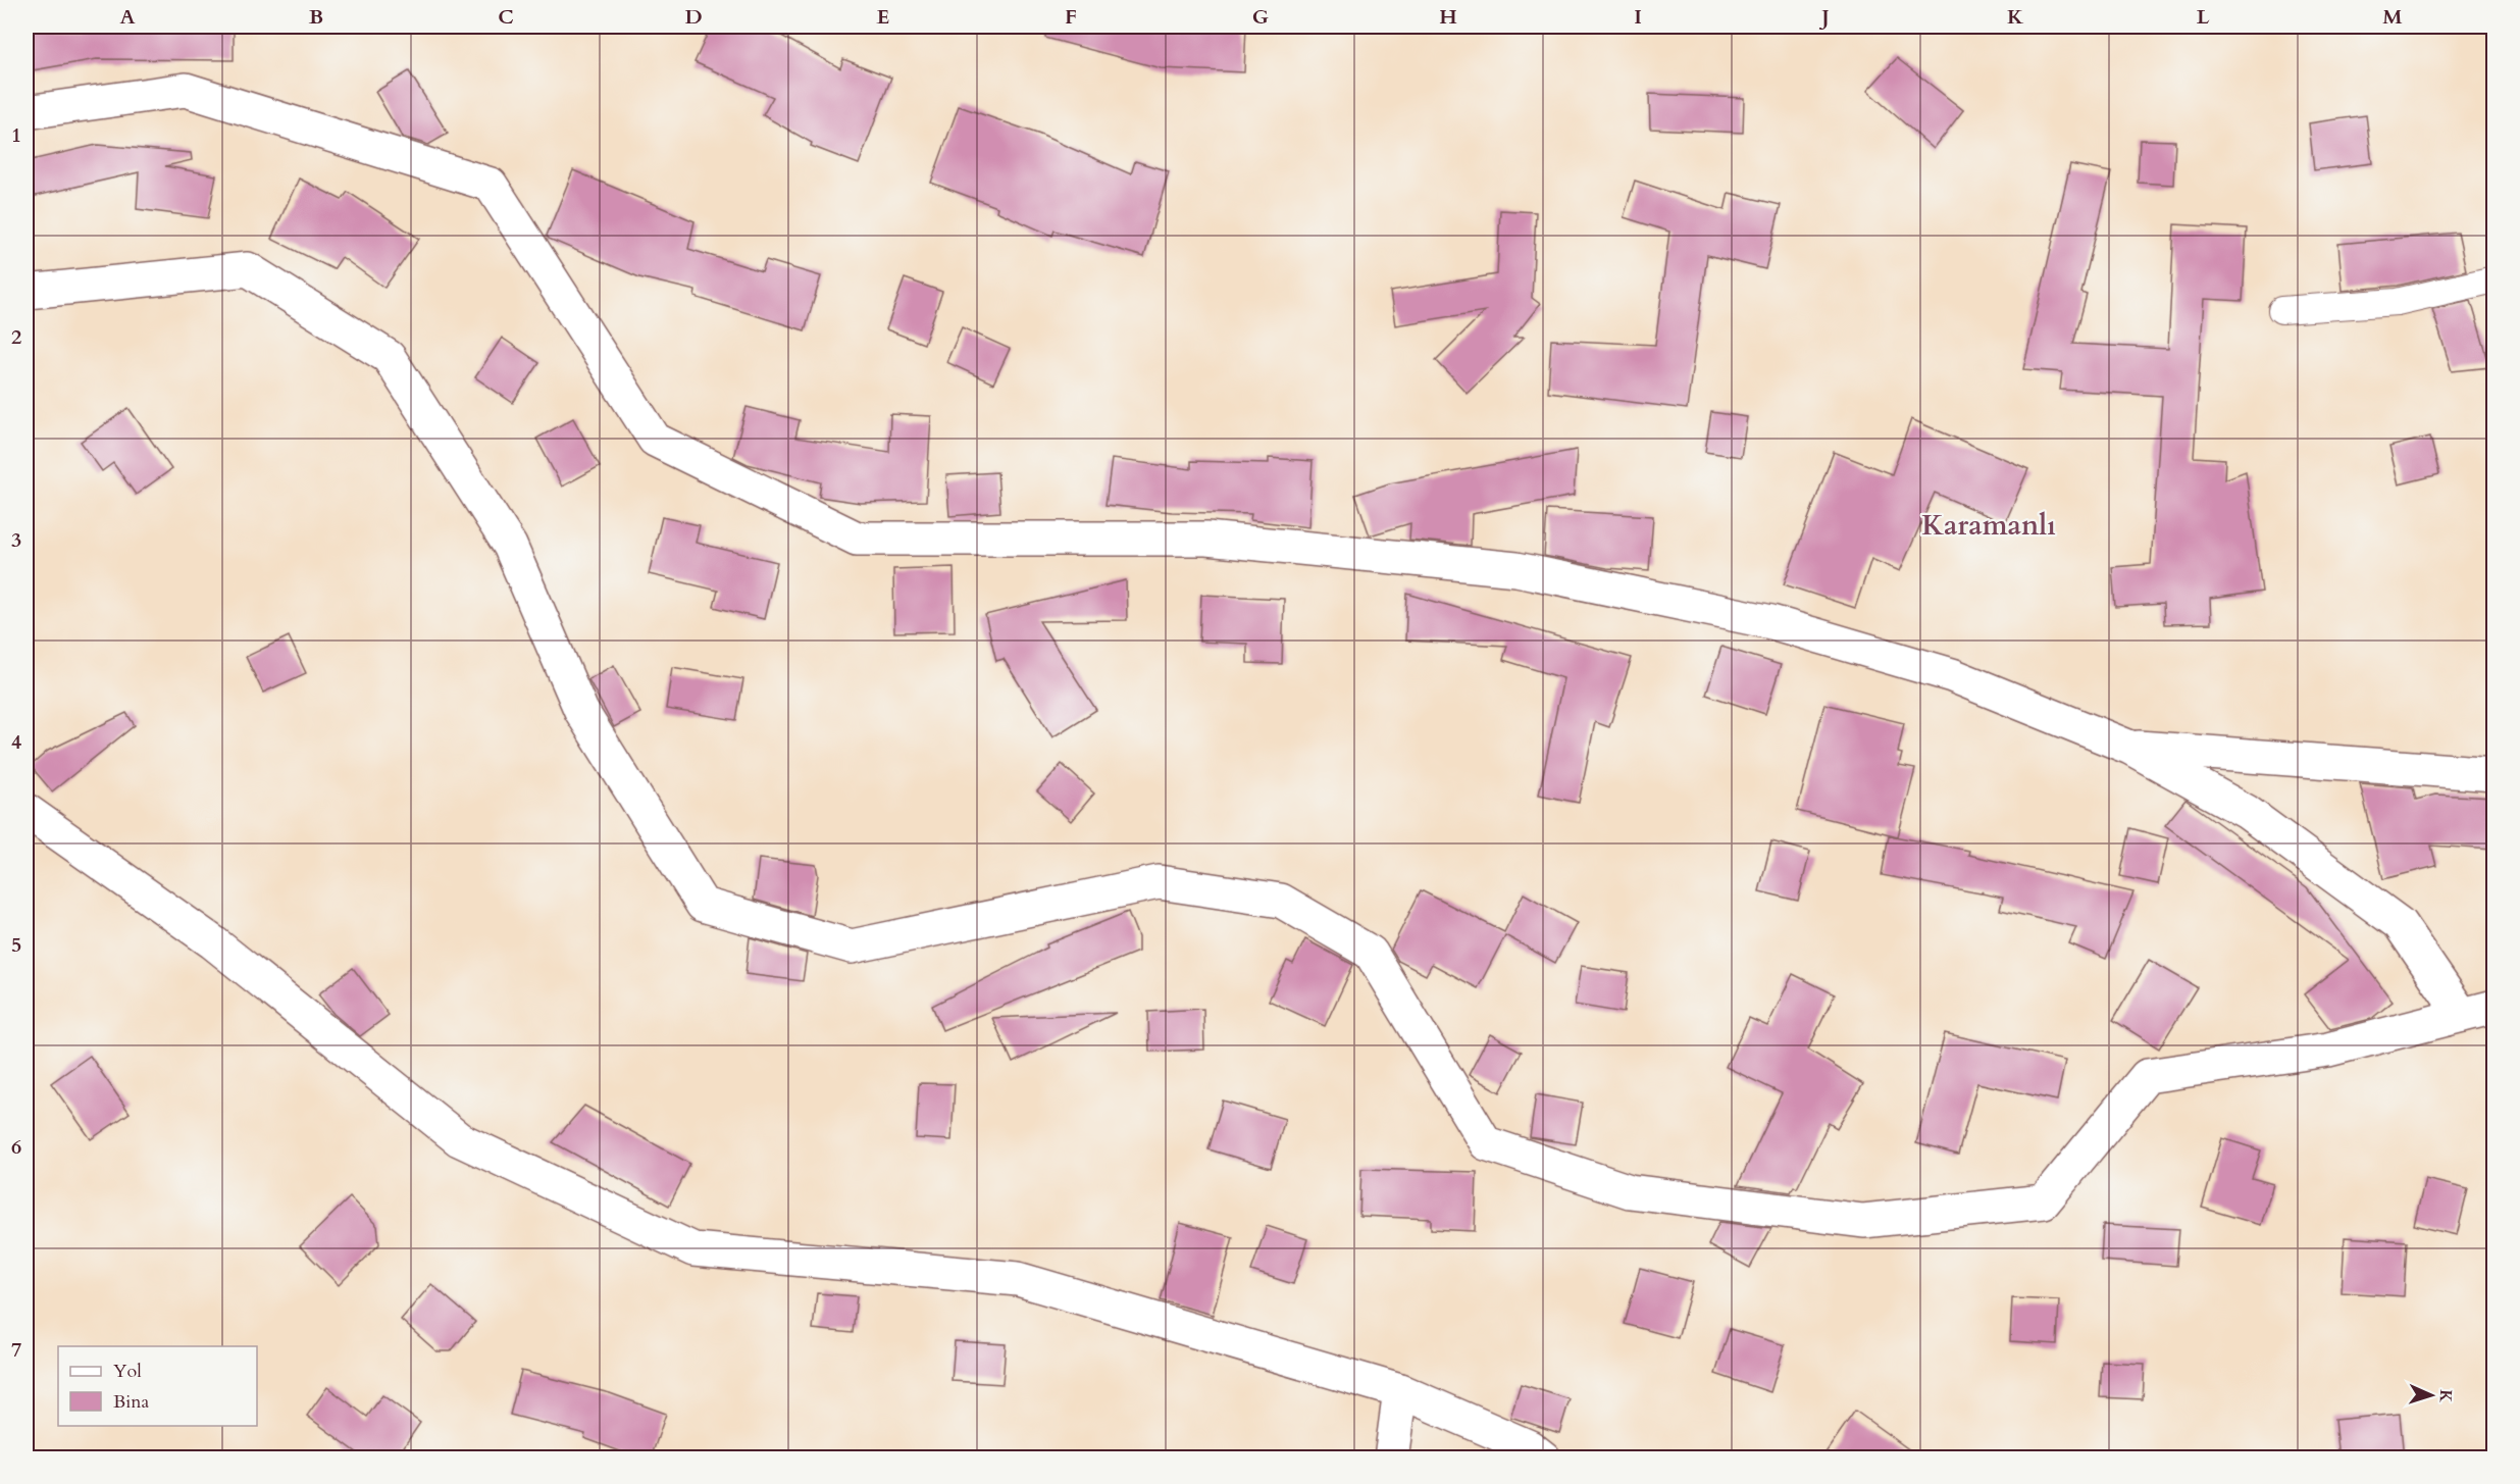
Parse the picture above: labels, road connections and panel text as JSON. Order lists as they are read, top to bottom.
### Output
{
  "districts": ["Karamanlı"],
  "legend": ["Yol", "Bina"],
  "north": "right",
  "grid": {
    "columns": [
      "A",
      "B",
      "C",
      "D",
      "E",
      "F",
      "G",
      "H",
      "I",
      "J",
      "K",
      "L",
      "M"
    ],
    "rows": [
      "1",
      "2",
      "3",
      "4",
      "5",
      "6",
      "7"
    ]
  }
}
